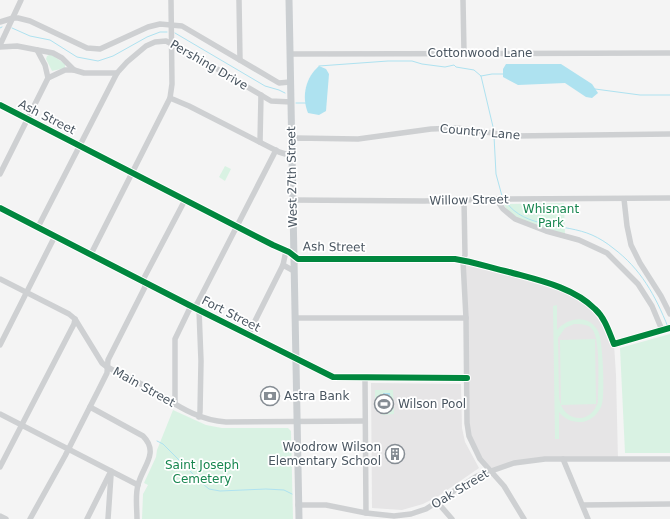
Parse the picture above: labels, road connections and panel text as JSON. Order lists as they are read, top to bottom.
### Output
{
  "streets": {
    "main road": ["West 27th Street"],
    "street": [
      "Cottonwood Lane",
      "Pershing Drive",
      "Ash Street",
      "Country Lane",
      "Willow Street",
      "Fort Street",
      "Main Street",
      "Oak Street"
    ]
  },
  "crossings": [
    ["Cottonwood Lane", "West 27th Street"],
    ["Pershing Drive", "Ash Street"],
    ["Pershing Drive", "West 27th Street"],
    ["Pershing Drive", "Fort Street"],
    ["Ash Street", "West 27th Street"],
    ["Country Lane", "West 27th Street"],
    ["West 27th Street", "Willow Street"],
    ["West 27th Street", "Fort Street"],
    ["West 27th Street", "Main Street"],
    ["West 27th Street", "Oak Street"]
  ],
  "parks": ["Whisnant Park", "Saint Joseph Cemetery"],
  "places": {
    "bank": ["Astra Bank"],
    "sports": ["Wilson Pool"],
    "building": ["Woodrow Wilson Elementary School"]
  }
}
